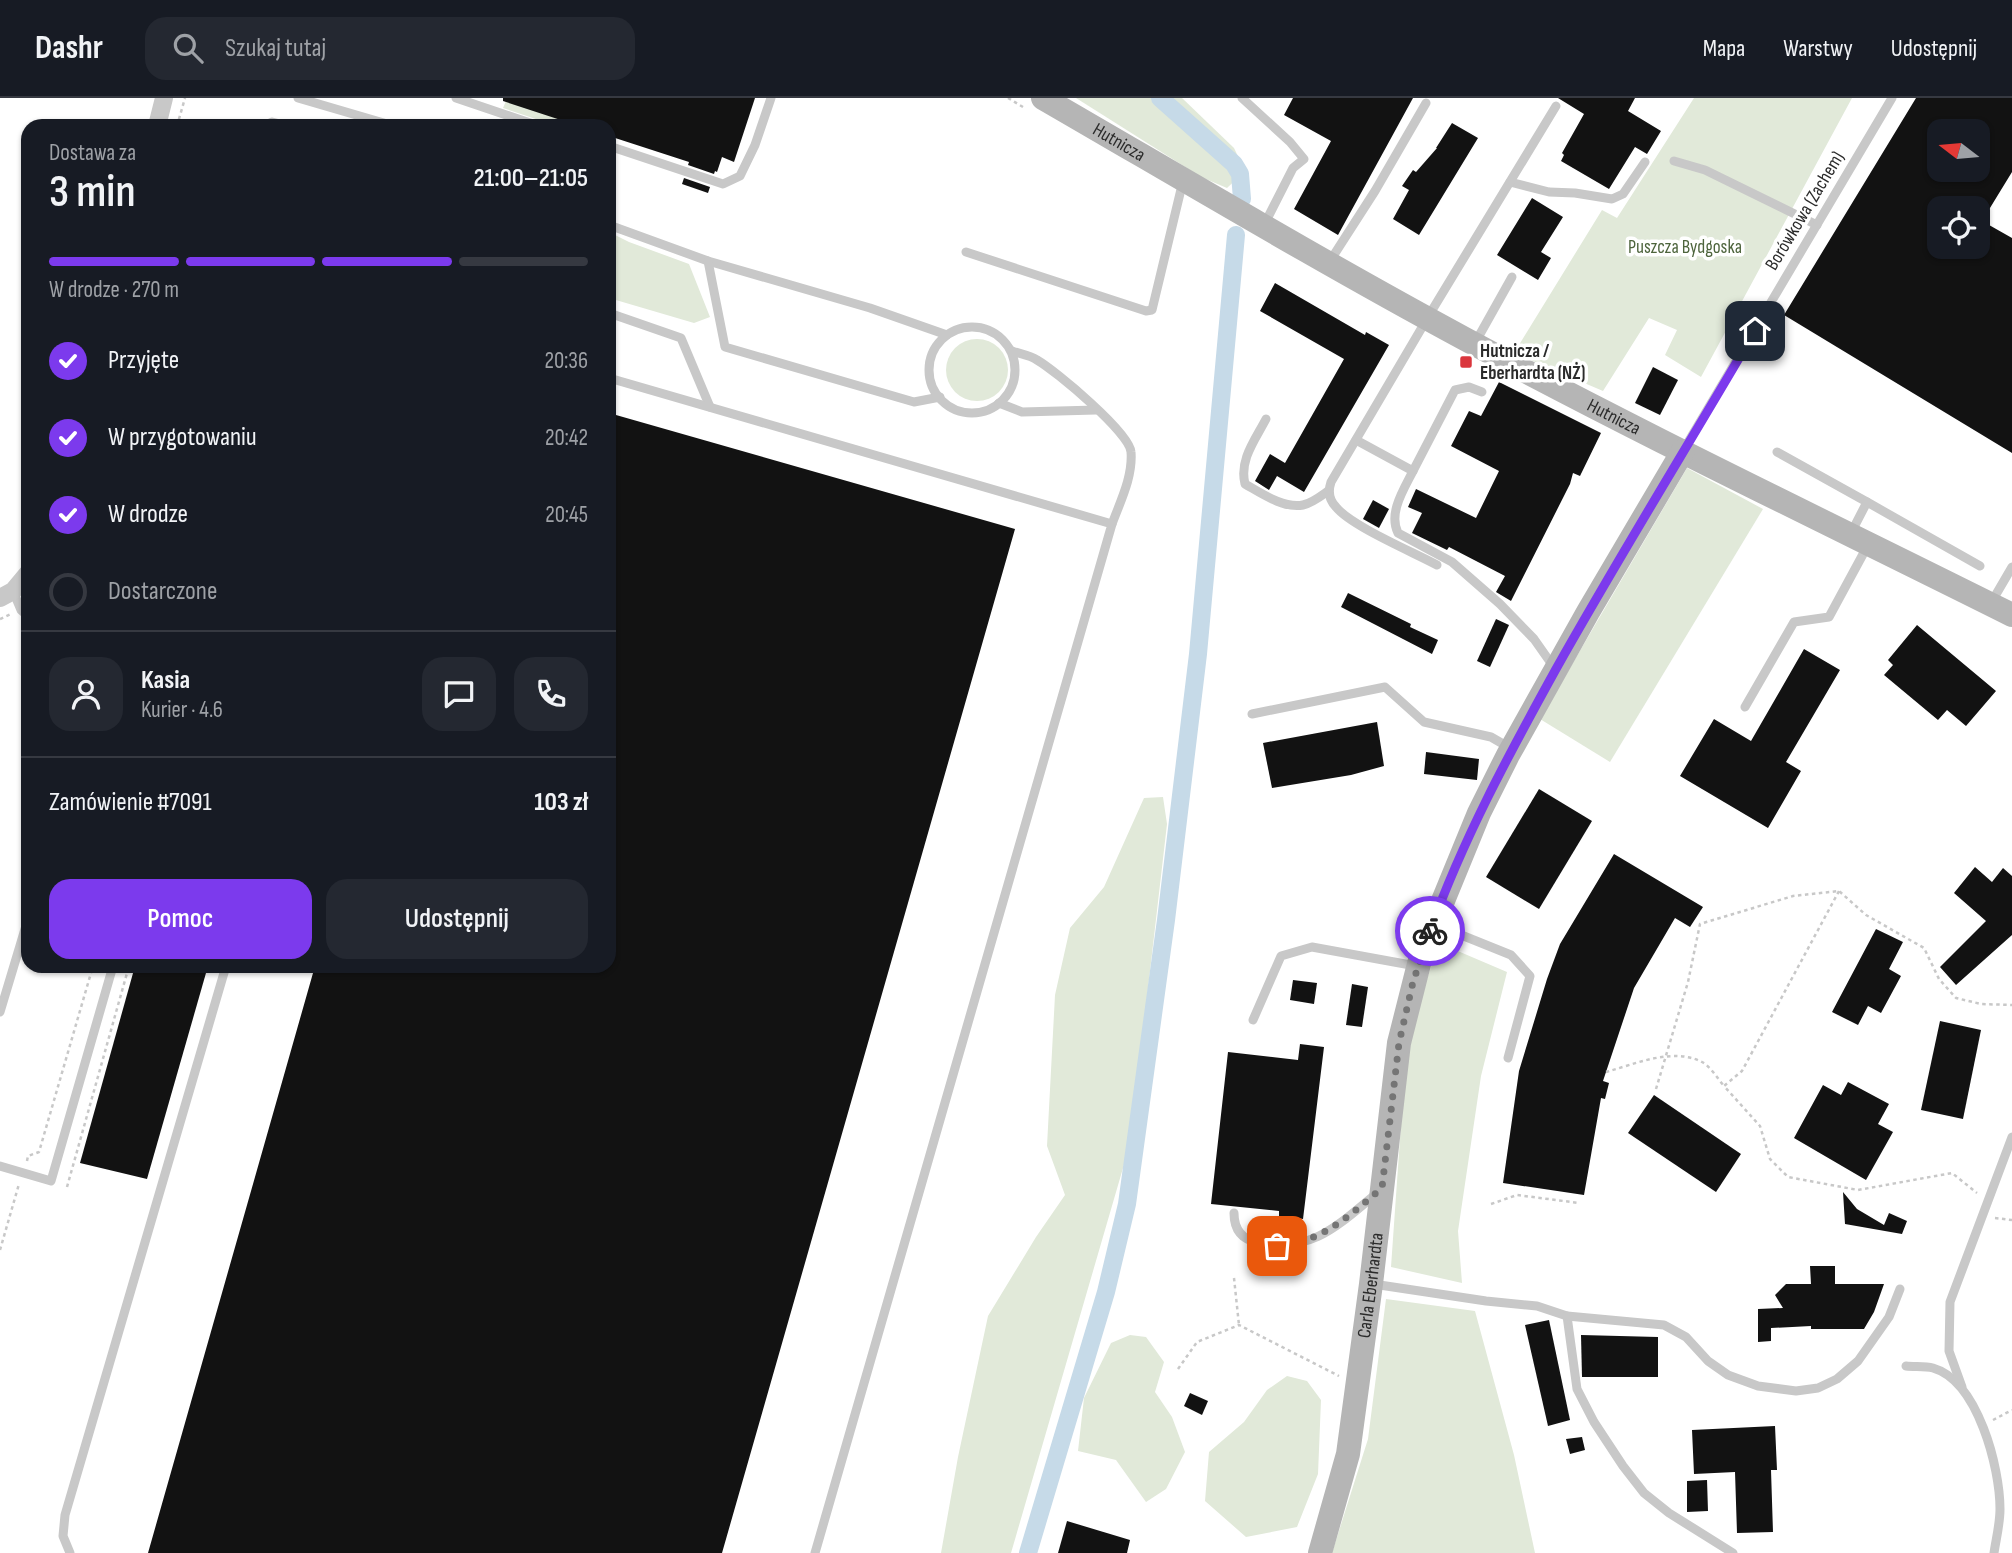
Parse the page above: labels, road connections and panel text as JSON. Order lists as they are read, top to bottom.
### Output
{
  "streets": {
    "street": ["Hutnicza", "Carla Eberhardta"],
    "lane": ["Borówkowa (Zachem)"]
  },
  "crossings": [
    ["Hutnicza", "Borówkowa (Zachem)"],
    ["Hutnicza", "Carla Eberhardta"],
    ["Borówkowa (Zachem)", "Carla Eberhardta"]
  ],
  "parks": ["Puszcza Bydgoska"],
  "places": {
    "transit": ["Hutnicza / Eberhardta (NŻ)"]
  },
  "north": "left",
  "page": {
    "header": "Dashr",
    "search": "Szukaj tutaj",
    "nav": ["Mapa", "Warstwy", "Udostępnij"],
    "heading": ["3 min", "Dostawa za", "21:00–21:05"],
    "panel": [
      "Kasia",
      "Kurier · 4.6",
      "Zamówienie #7091",
      "103 zł"
    ],
    "bar": "W drodze · 270 m",
    "list": [
      ["Przyjęte", "20:36"],
      ["W przygotowaniu", "20:42"],
      ["W drodze", "20:45"],
      "Dostarczone"
    ],
    "buttons": ["Pomoc", "Udostępnij"]
  }
}
